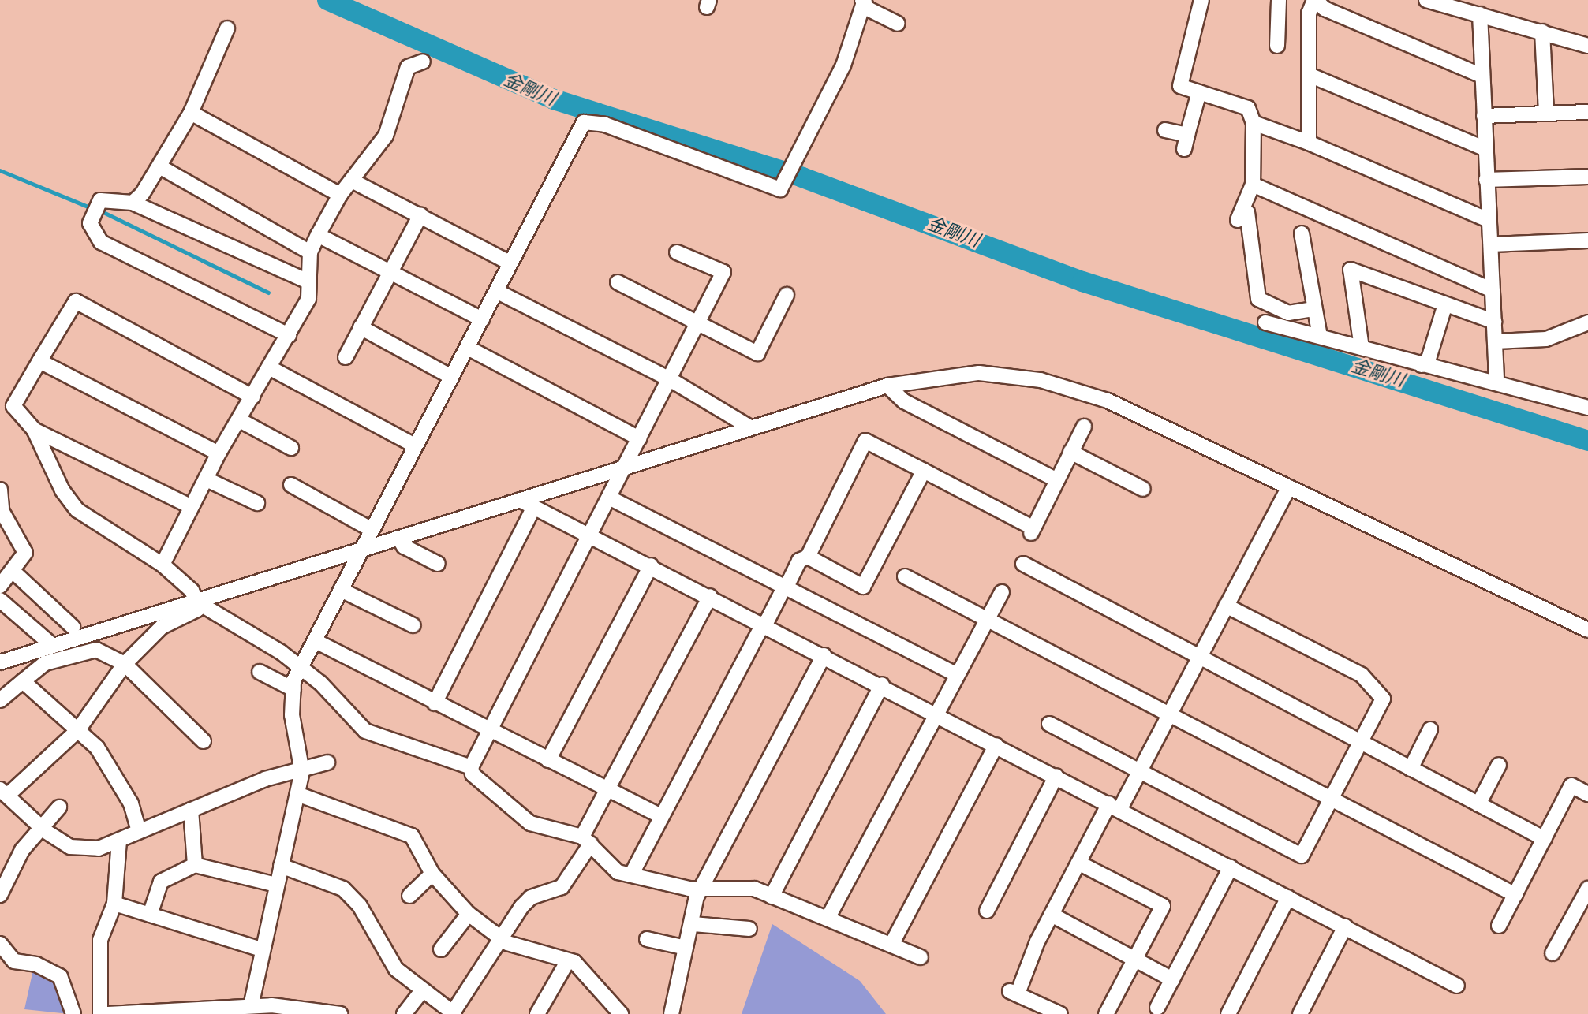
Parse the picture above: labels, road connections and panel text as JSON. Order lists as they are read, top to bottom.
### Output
{
  "water": ["金剛川"]
}
